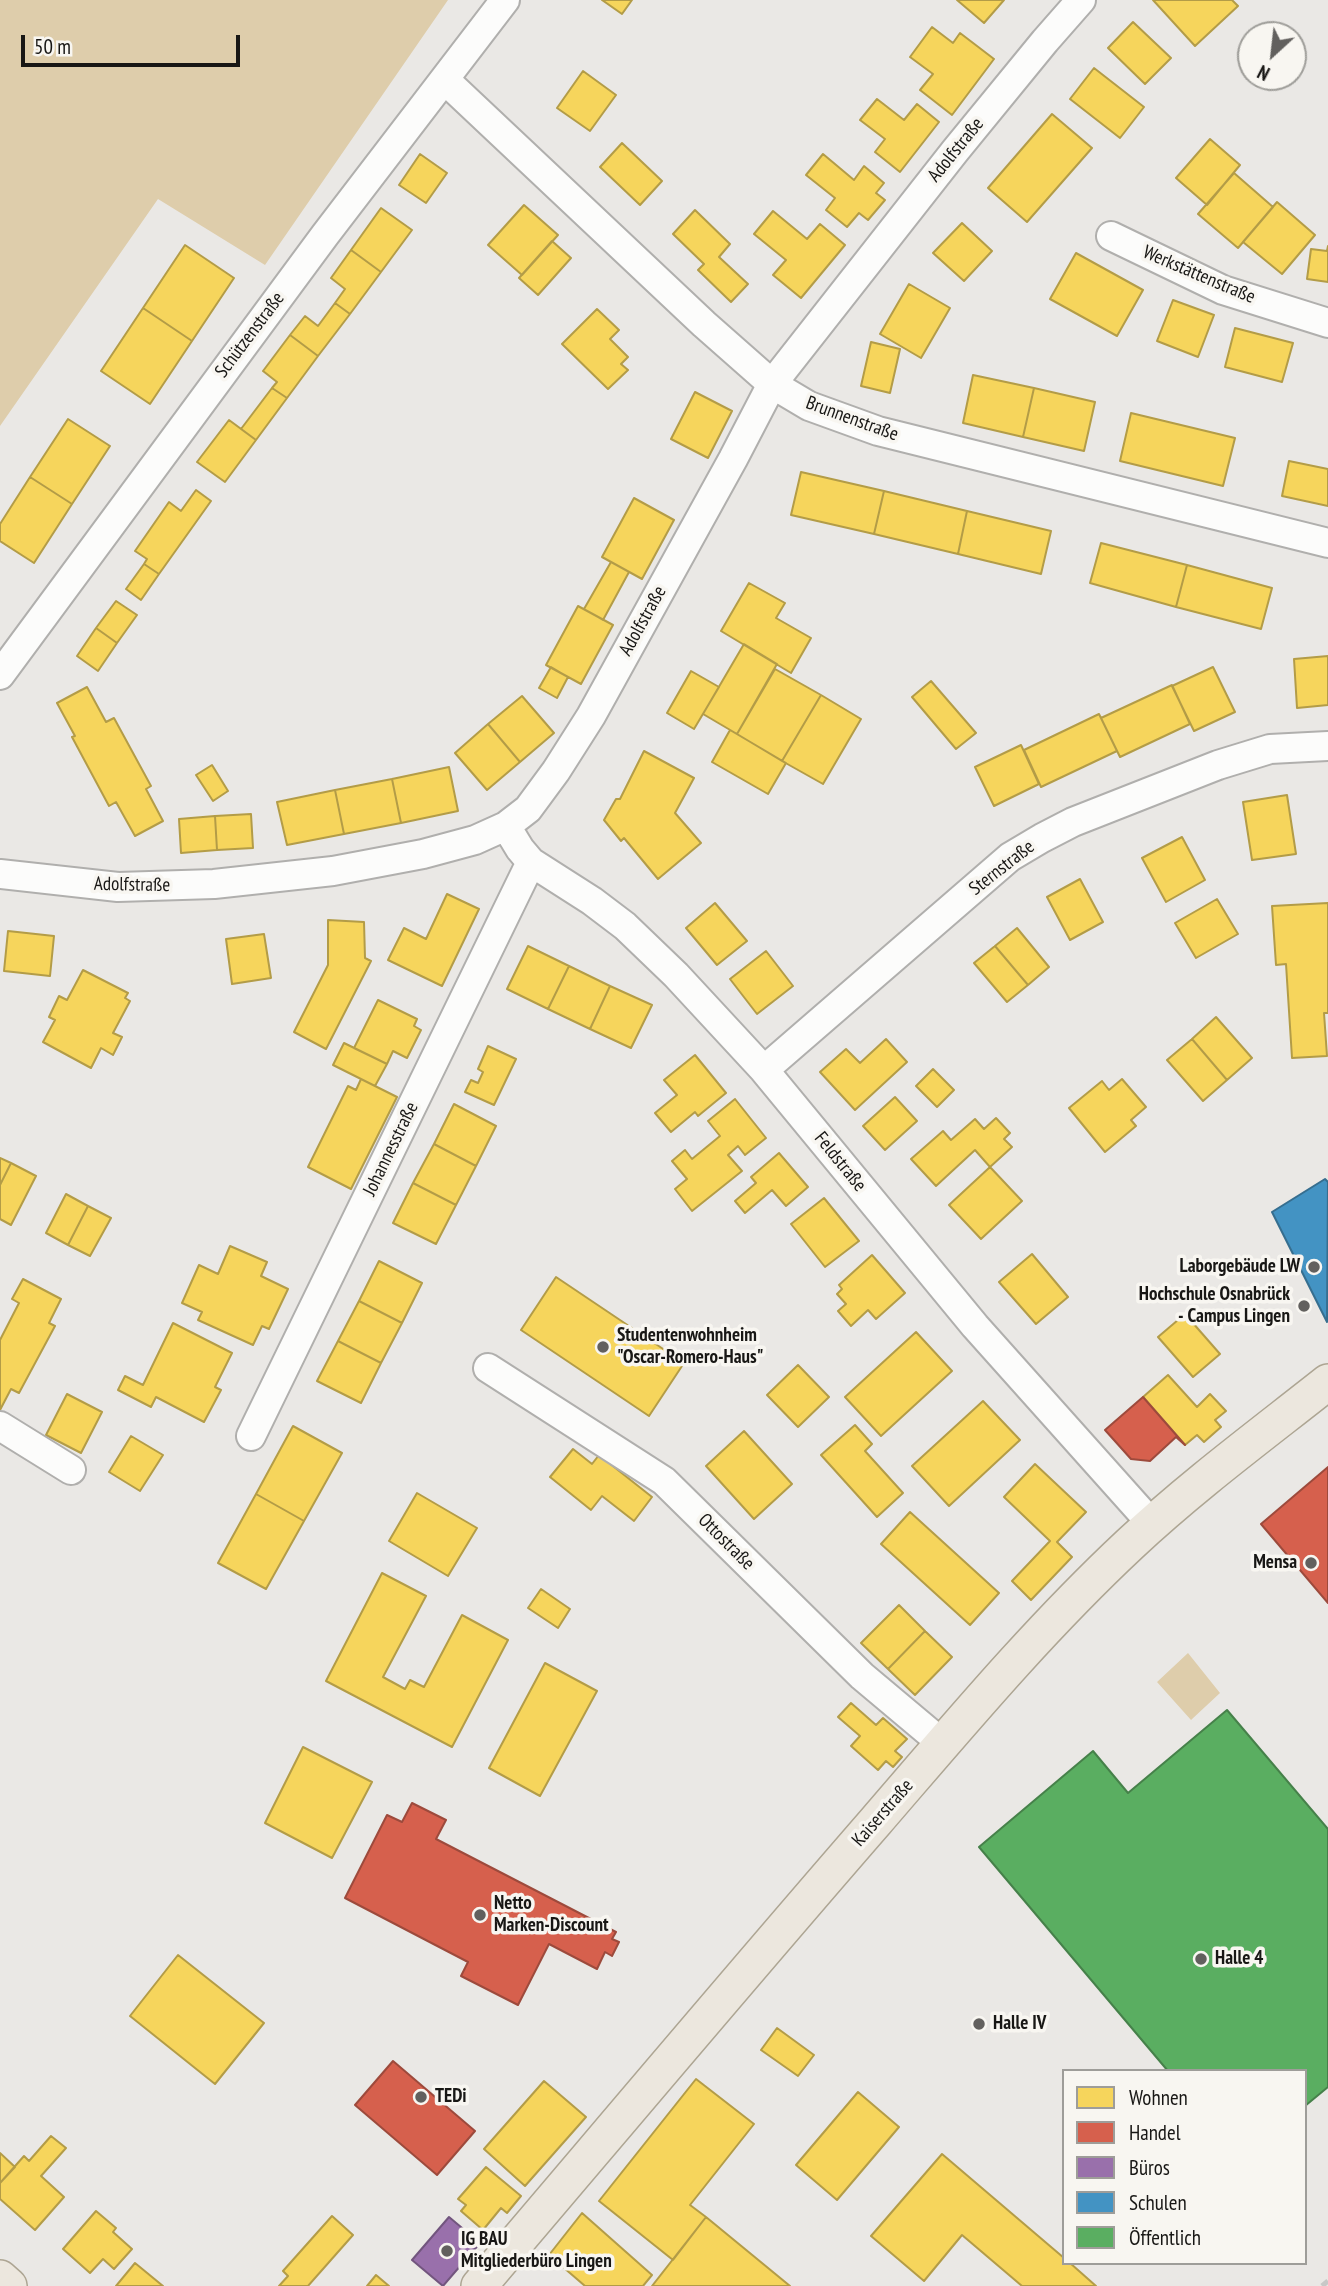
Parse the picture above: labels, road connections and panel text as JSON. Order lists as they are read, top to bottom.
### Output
{
  "streets": {
    "main road": ["Kaiserstraße"],
    "street": [
      "Adolfstraße",
      "Werkstättenstraße",
      "Schützenstraße",
      "Brunnenstraße",
      "Sternstraße",
      "Johannesstraße",
      "Feldstraße",
      "Ottostraße"
    ]
  },
  "crossings": [
    ["Adolfstraße", "Brunnenstraße"],
    ["Adolfstraße", "Feldstraße"],
    ["Schützenstraße", "Brunnenstraße"],
    ["Sternstraße", "Feldstraße"],
    ["Johannesstraße", "Feldstraße"],
    ["Feldstraße", "Kaiserstraße"],
    ["Ottostraße", "Kaiserstraße"]
  ],
  "places": [
    "Laborgebäude LW",
    "Hochschule Osnabrück - Campus Lingen",
    "Studentenwohnheim \"Oscar-Romero-Haus\"",
    "Mensa",
    "Netto Marken-Discount",
    "Halle 4",
    "Halle IV",
    "TEDi",
    "IG BAU Mitgliederbüro Lingen"
  ],
  "legend": [
    "Wohnen",
    "Handel",
    "Büros",
    "Schulen",
    "Öffentlich"
  ],
  "scale_bar": "50 m",
  "north": "bottom left"
}
